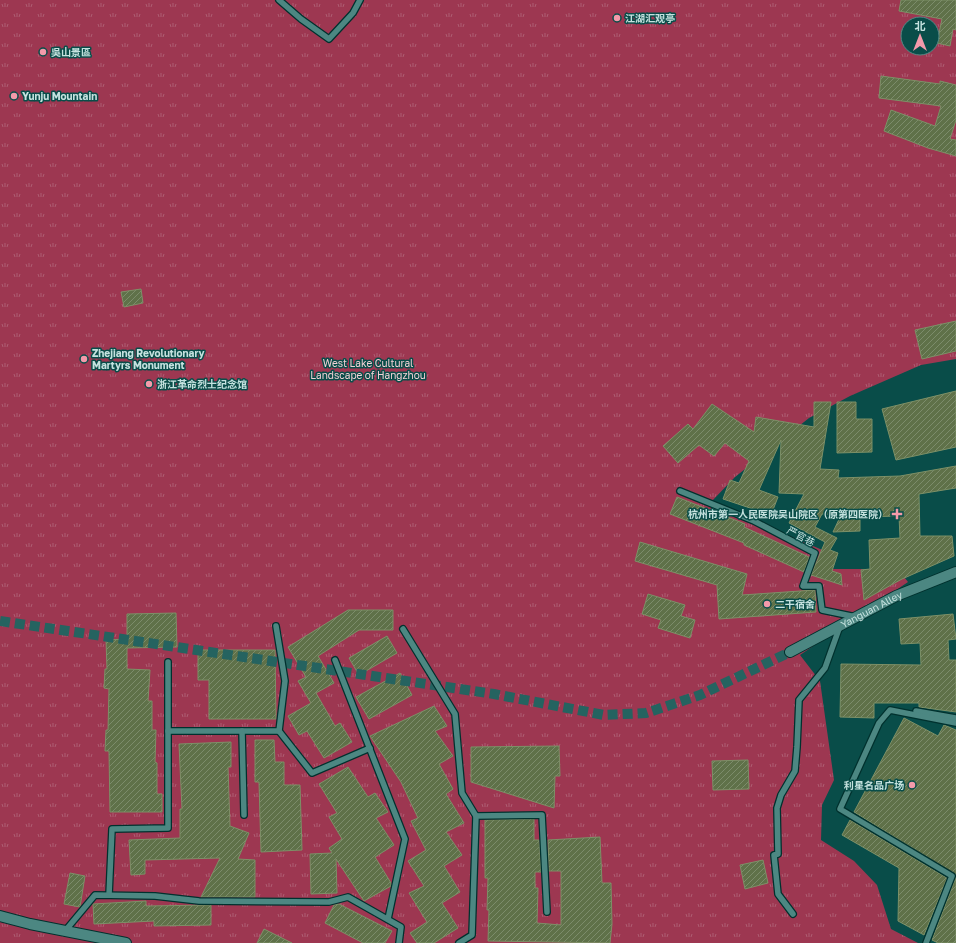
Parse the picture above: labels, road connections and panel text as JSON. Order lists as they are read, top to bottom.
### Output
{
  "streets": {
    "street": ["Yanguan Alley"],
    "lane": ["严官巷"]
  },
  "crossings": [
    ["严官巷", "Yanguan Alley"]
  ],
  "parks": ["West Lake Cultural Landscape of Hangzhou"],
  "places": {
    "other": [
      "江湖汇观亭",
      "吳山景區",
      "Yunju Mountain",
      "Zhejiang Revolutionary Martyrs Monument",
      "浙江革命烈士纪念馆",
      "二干宿舍",
      "利星名品广场"
    ],
    "health": ["杭州市第一人民医院吴山院区（原第四医院）"]
  },
  "north": "top"
}
